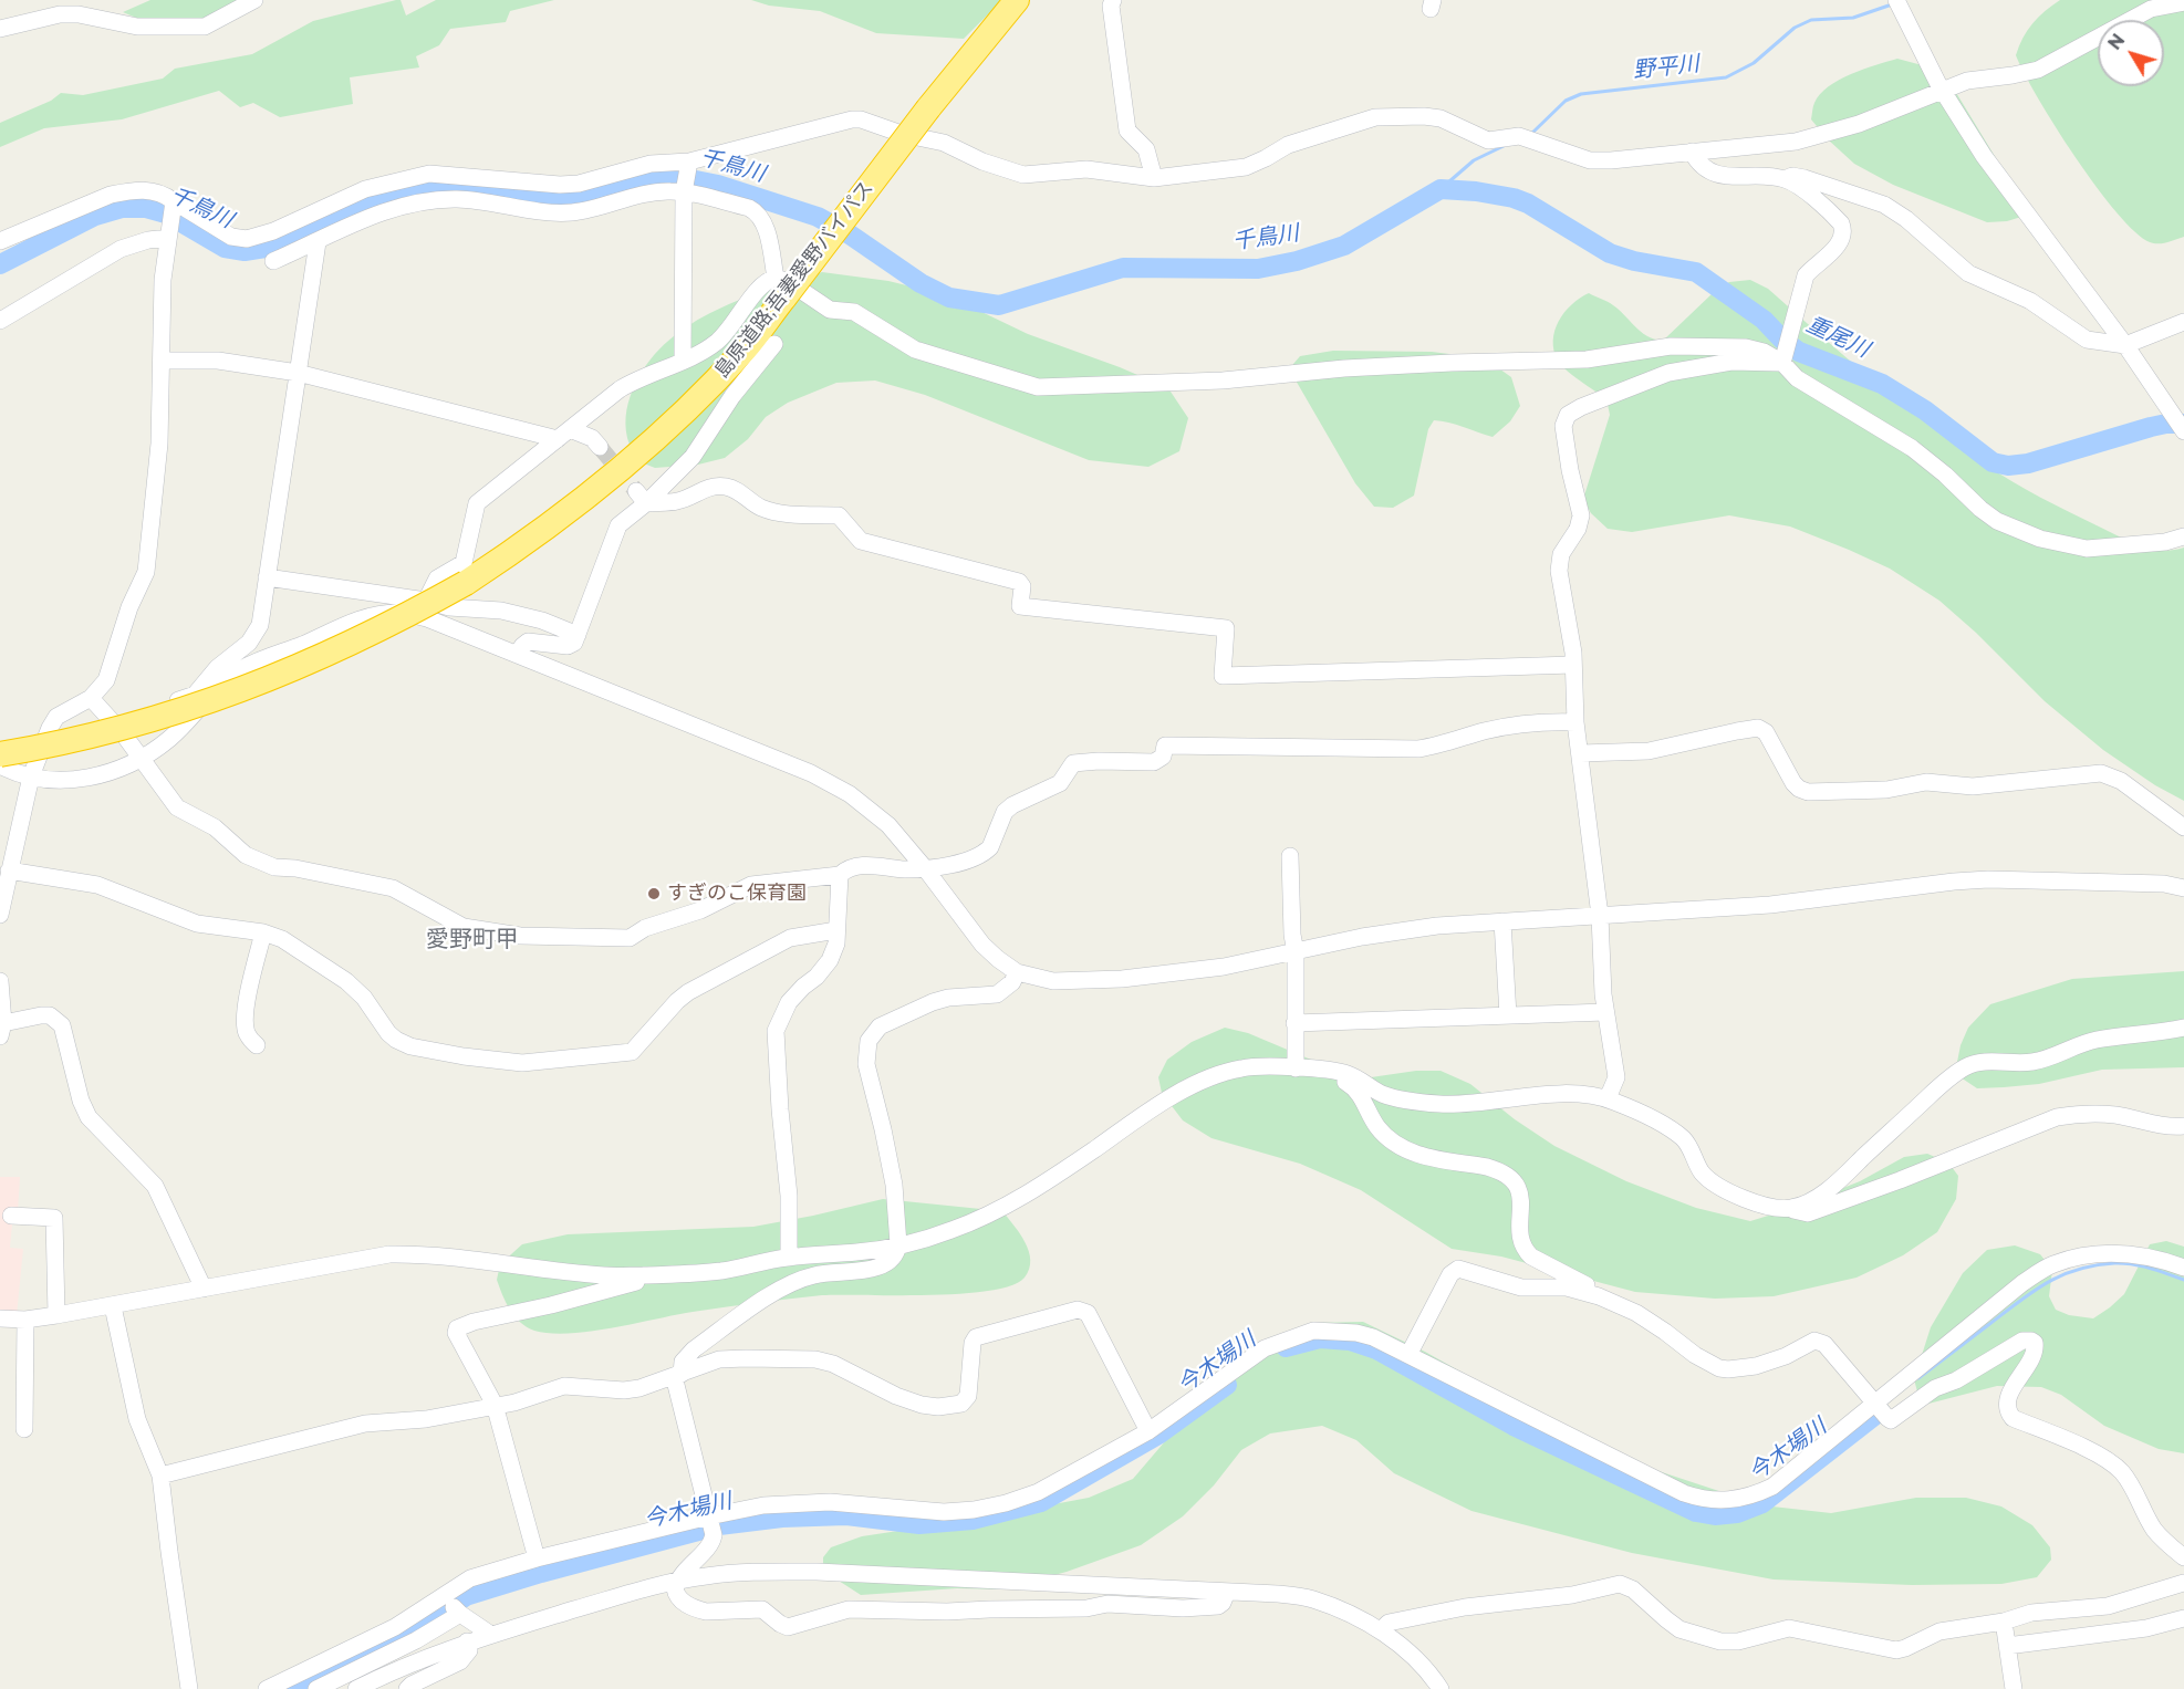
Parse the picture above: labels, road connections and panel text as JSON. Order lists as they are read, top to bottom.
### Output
{
  "streets": {
    "highway": ["島原道路;吾妻愛野バイパス"]
  },
  "districts": ["愛野町甲"],
  "water": [
    "野平川",
    "千鳥川",
    "重尾川",
    "今木場川"
  ],
  "places": ["すぎのこ保育園"],
  "north": "top left"
}
